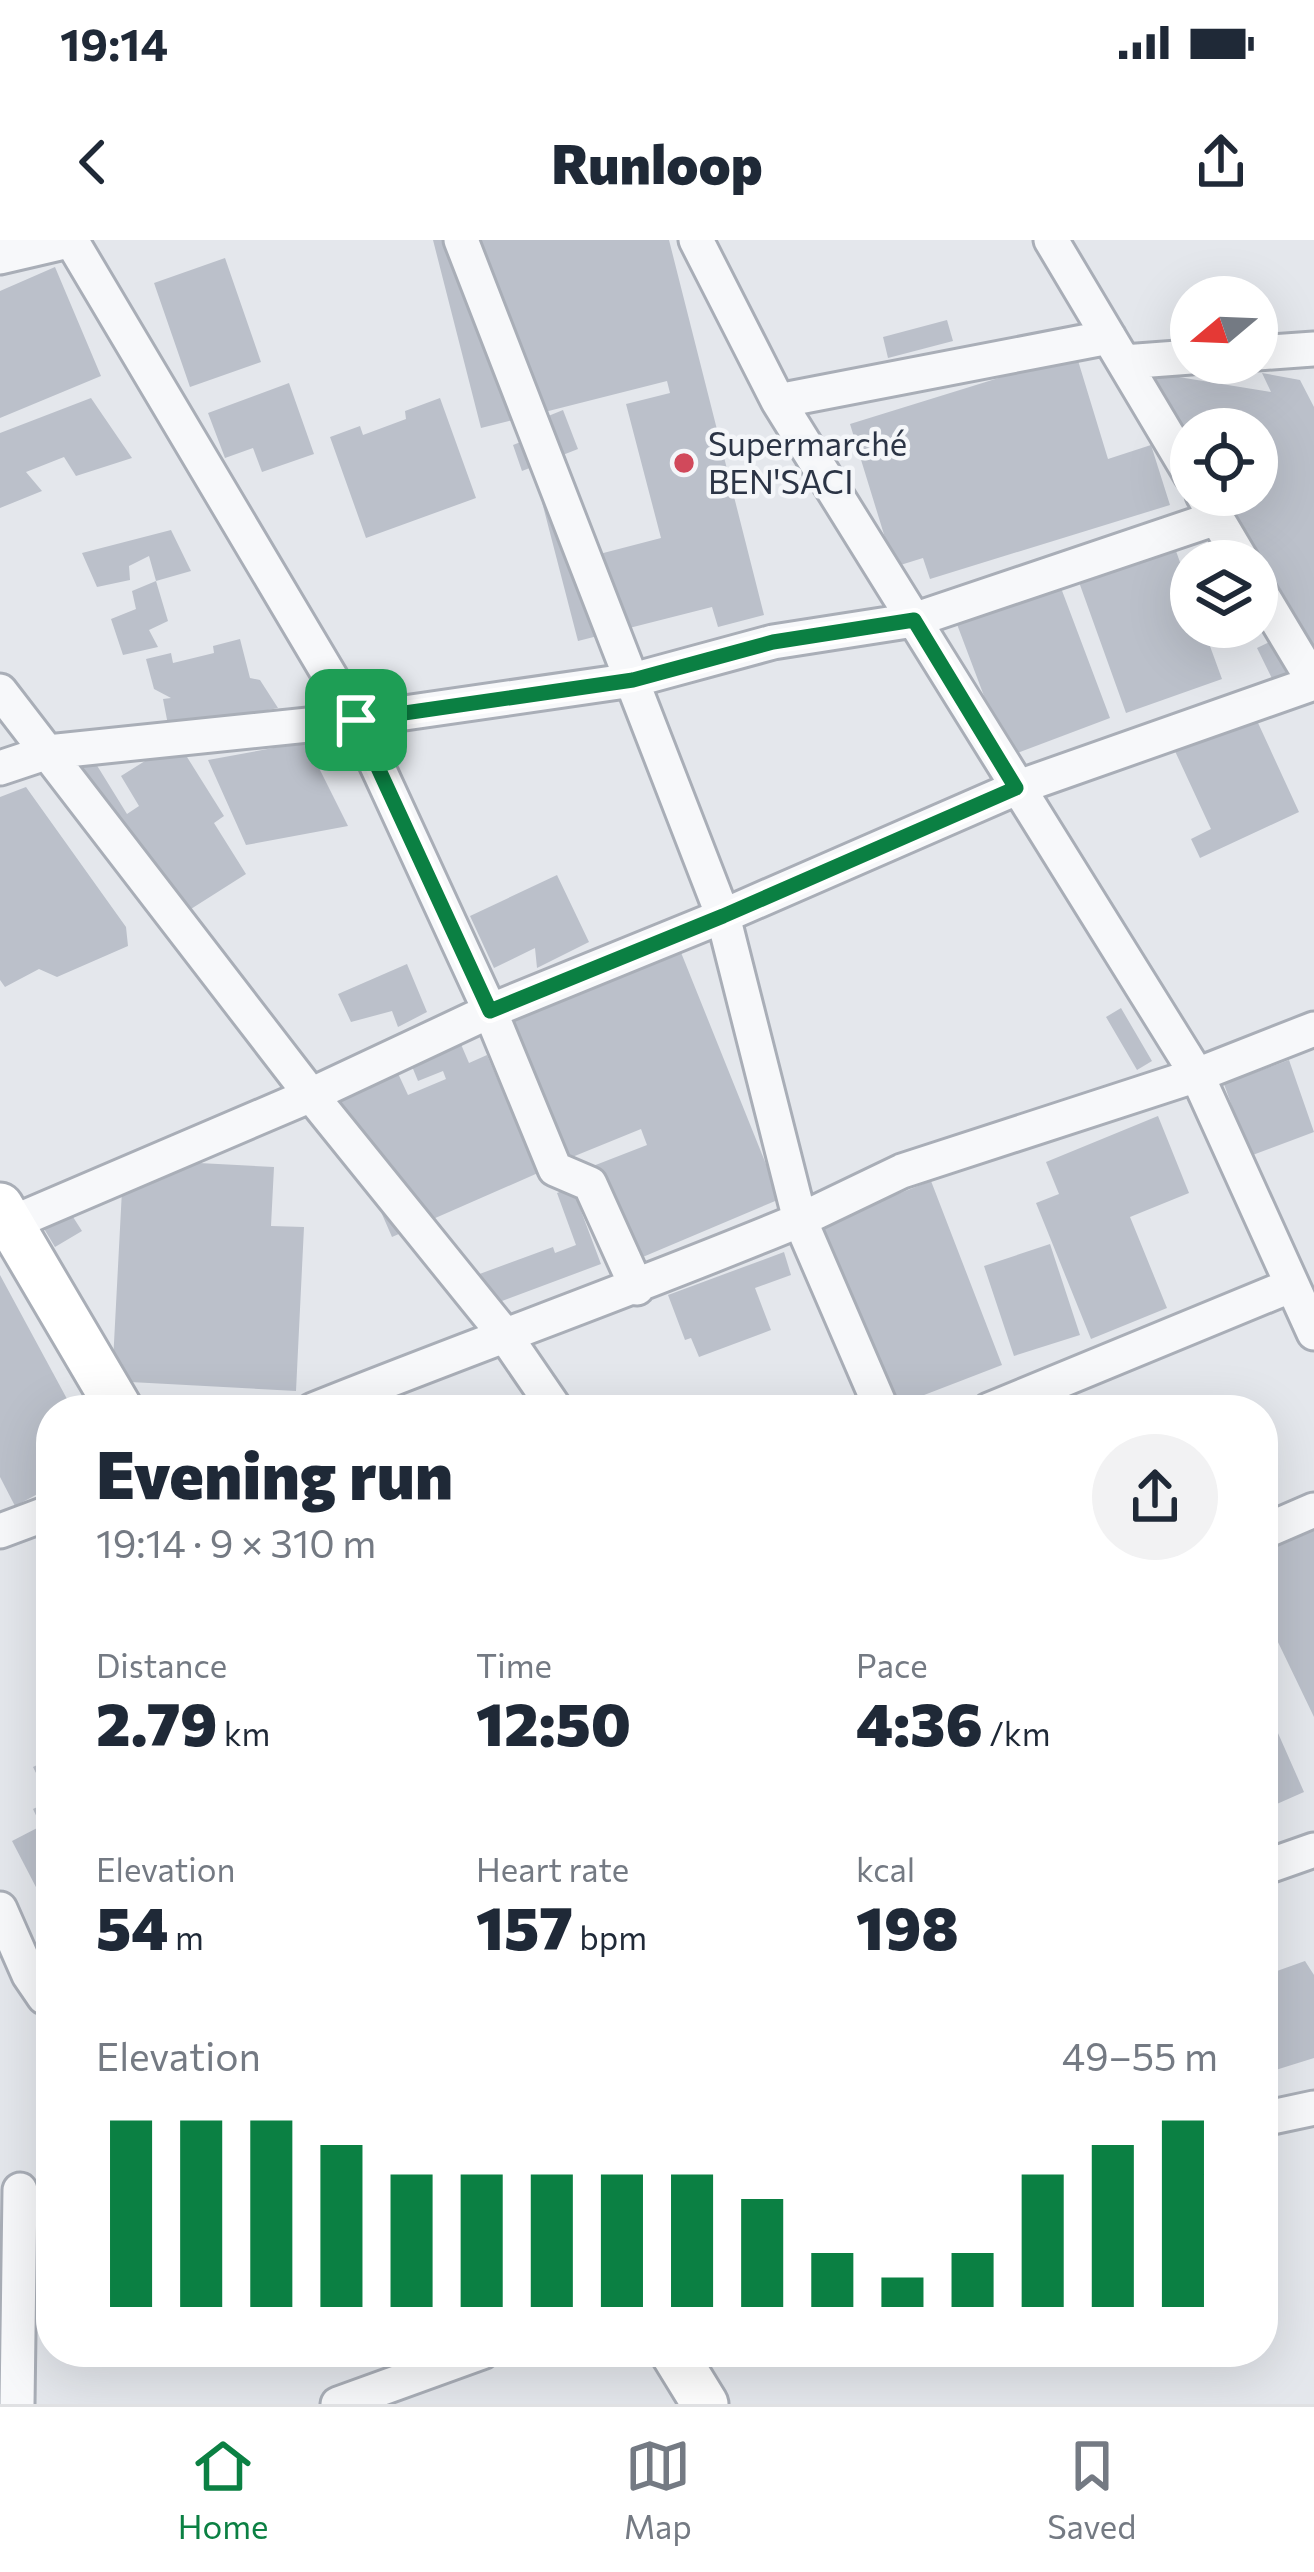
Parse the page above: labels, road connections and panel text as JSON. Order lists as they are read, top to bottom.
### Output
{
  "places": ["Supermarché BEN'SACI"],
  "north": "left",
  "page": {
    "status": "19:14",
    "header": "Runloop",
    "heading": ["Evening run", "19:14 · 9 × 310 m"],
    "stats": [
      ["Distance", "2.79 km"],
      ["Time", "12:50"],
      ["Pace", "4:36 /km"],
      ["Elevation", "54 m"],
      ["Heart rate", "157 bpm"],
      ["kcal", "198"]
    ],
    "chart": ["Elevation", "49–55 m"],
    "tabs": ["Home", "Map", "Saved"]
  }
}
